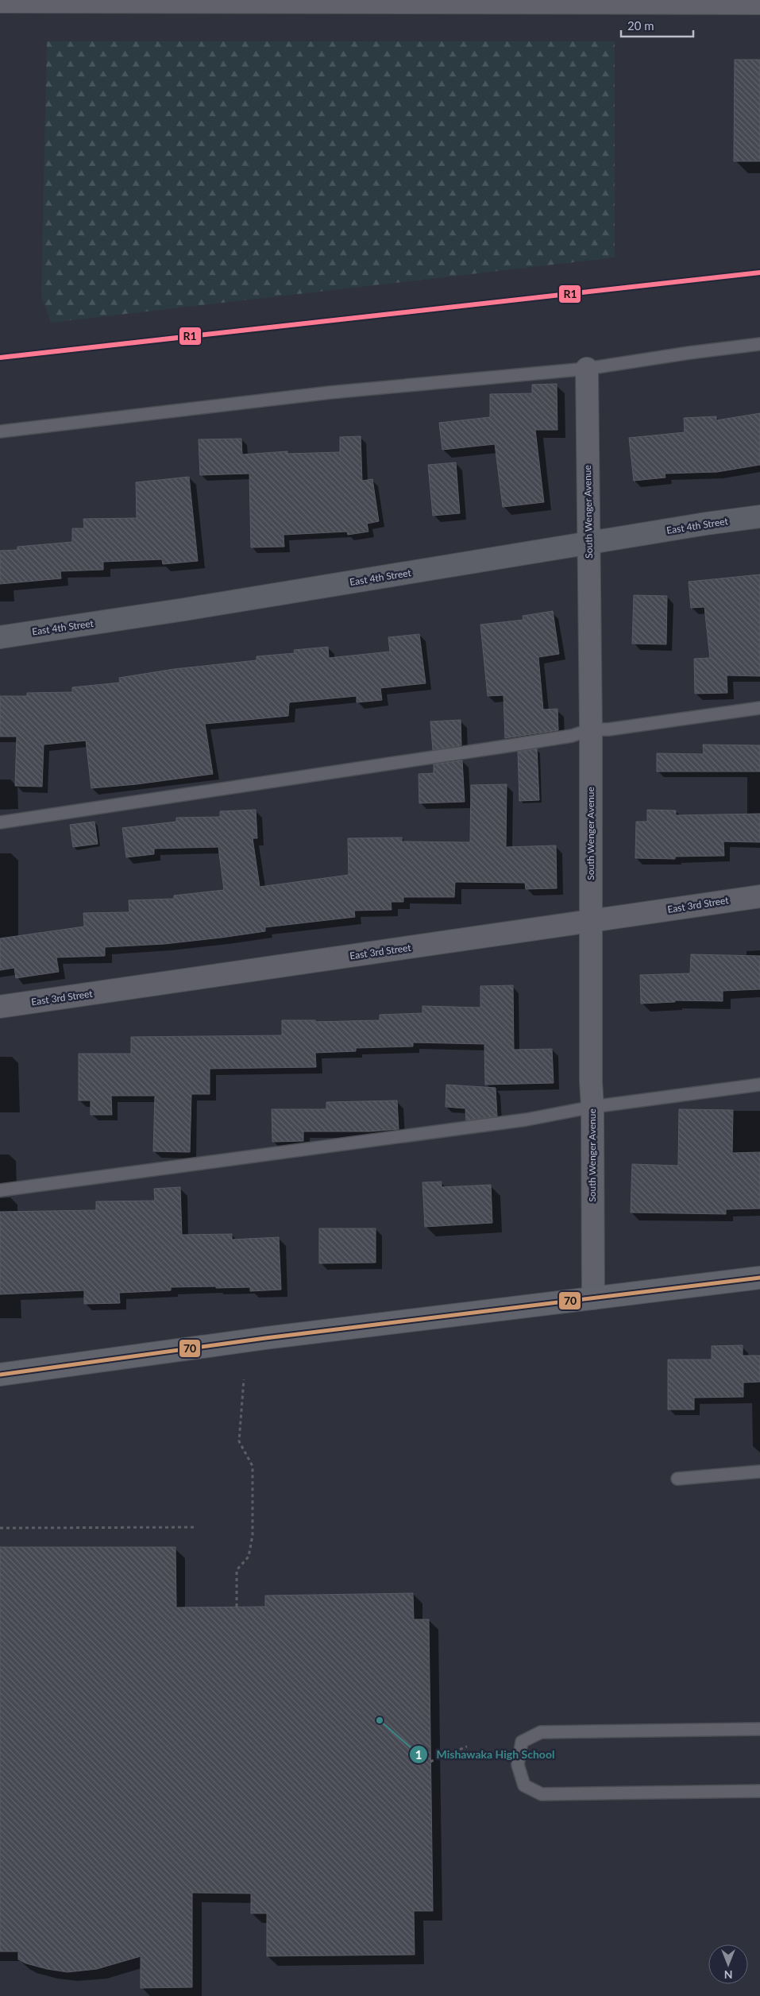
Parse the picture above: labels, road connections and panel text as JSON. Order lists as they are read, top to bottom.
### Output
{
  "streets": {
    "street": ["South Wenger Avenue", "East 4th Street", "East 3rd Street"]
  },
  "crossings": [
    ["South Wenger Avenue", "East 4th Street"],
    ["South Wenger Avenue", "East 3rd Street"]
  ],
  "places": ["Mishawaka High School"],
  "lines": ["transit line R1", "transit line 70"],
  "scale_bar": "20 m",
  "north": "bottom"
}
